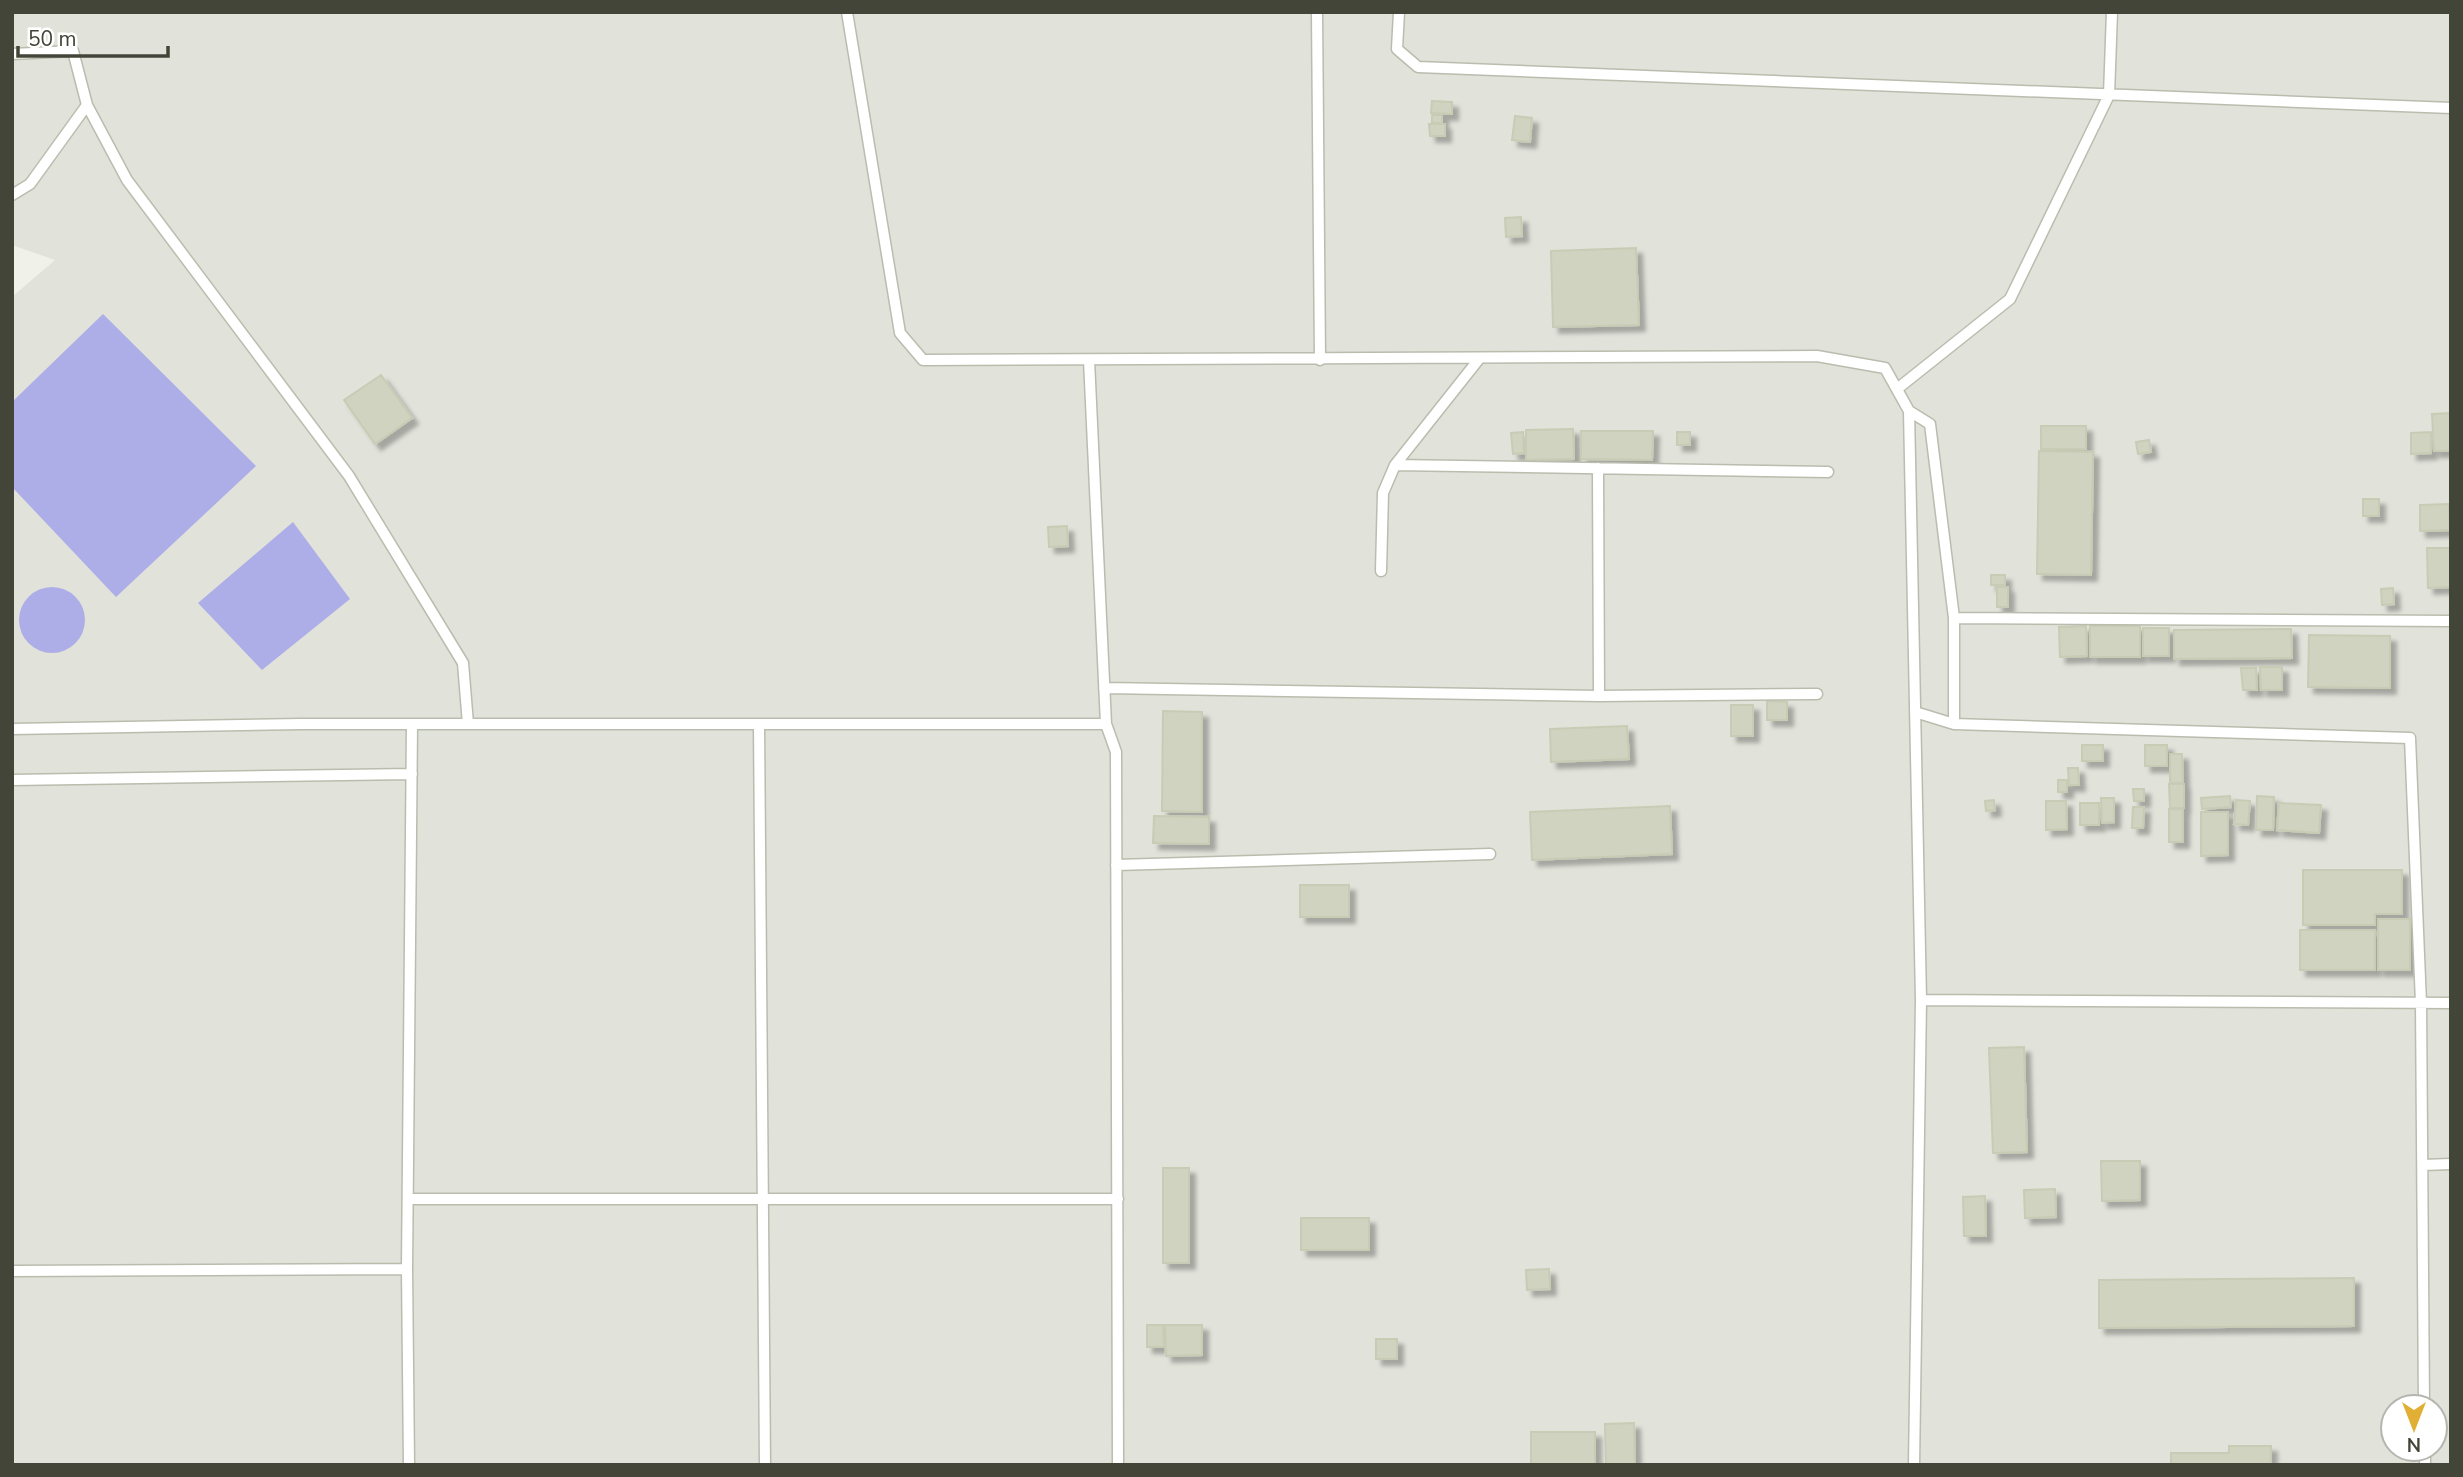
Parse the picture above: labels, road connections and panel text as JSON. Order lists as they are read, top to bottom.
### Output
{
  "scale_bar": "50 m",
  "north": "bottom"
}
